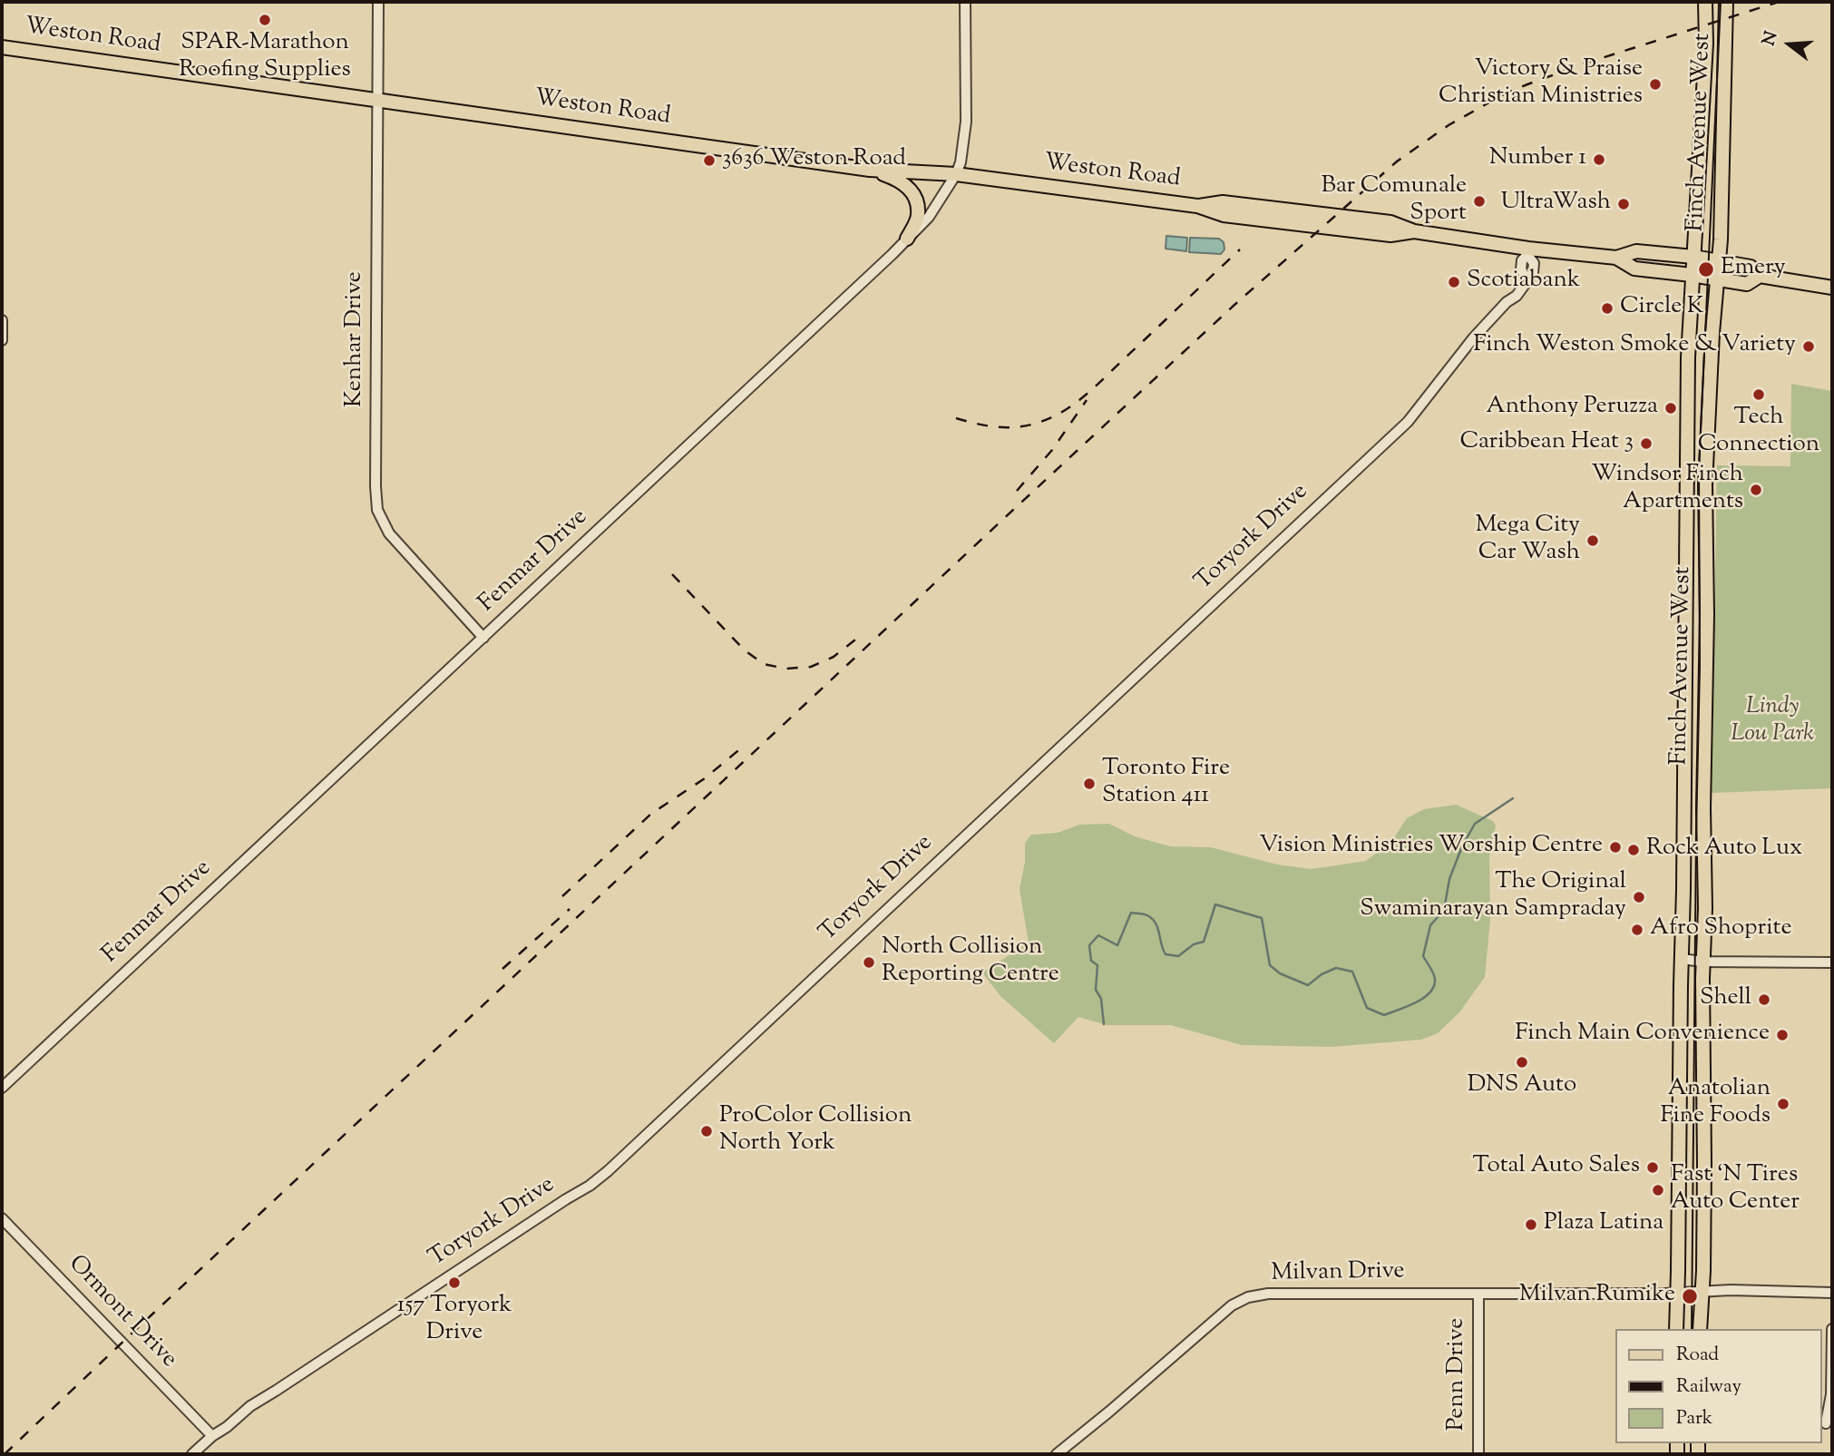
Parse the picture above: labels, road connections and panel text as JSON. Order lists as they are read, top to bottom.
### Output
{
  "streets": {
    "main road": ["Weston Road", "Finch Avenue West"],
    "street": [
      "Kenhar Drive",
      "Toryork Drive",
      "Fenmar Drive",
      "Milvan Drive",
      "Ormont Drive",
      "Penn Drive"
    ]
  },
  "crossings": [
    ["Weston Road", "Finch Avenue West"],
    ["Weston Road", "Kenhar Drive"],
    ["Weston Road", "Toryork Drive"],
    ["Weston Road", "Fenmar Drive"],
    ["Finch Avenue West", "Milvan Drive"],
    ["Kenhar Drive", "Fenmar Drive"],
    ["Toryork Drive", "Ormont Drive"],
    ["Milvan Drive", "Penn Drive"]
  ],
  "parks": ["Lindy Lou Park"],
  "places": [
    "SPAR-Marathon Roofing Supplies",
    "Victory & Praise Christian Ministries",
    "Number 1",
    "3636 Weston Road",
    "Bar Comunale Sport",
    "UltraWash",
    "Emery",
    "Scotiabank",
    "Circle K",
    "Finch Weston Smoke & Variety",
    "Tech Connection",
    "Anthony Peruzza",
    "Caribbean Heat 3",
    "Windsor Finch Apartments",
    "Mega City Car Wash",
    "Toronto Fire Station 411",
    "Vision Ministries Worship Centre",
    "Rock Auto Lux",
    "The Original Swaminarayan Sampraday",
    "Afro Shoprite",
    "North Collision Reporting Centre",
    "Shell",
    "Finch Main Convenience",
    "DNS Auto",
    "Anatolian Fine Foods",
    "ProColor Collision North York",
    "Total Auto Sales",
    "Fast ‘N Tires Auto Center",
    "Plaza Latina",
    "157 Toryork Drive",
    "Milvan Rumike"
  ],
  "legend": ["Road", "Railway", "Park"],
  "north": "left"
}
